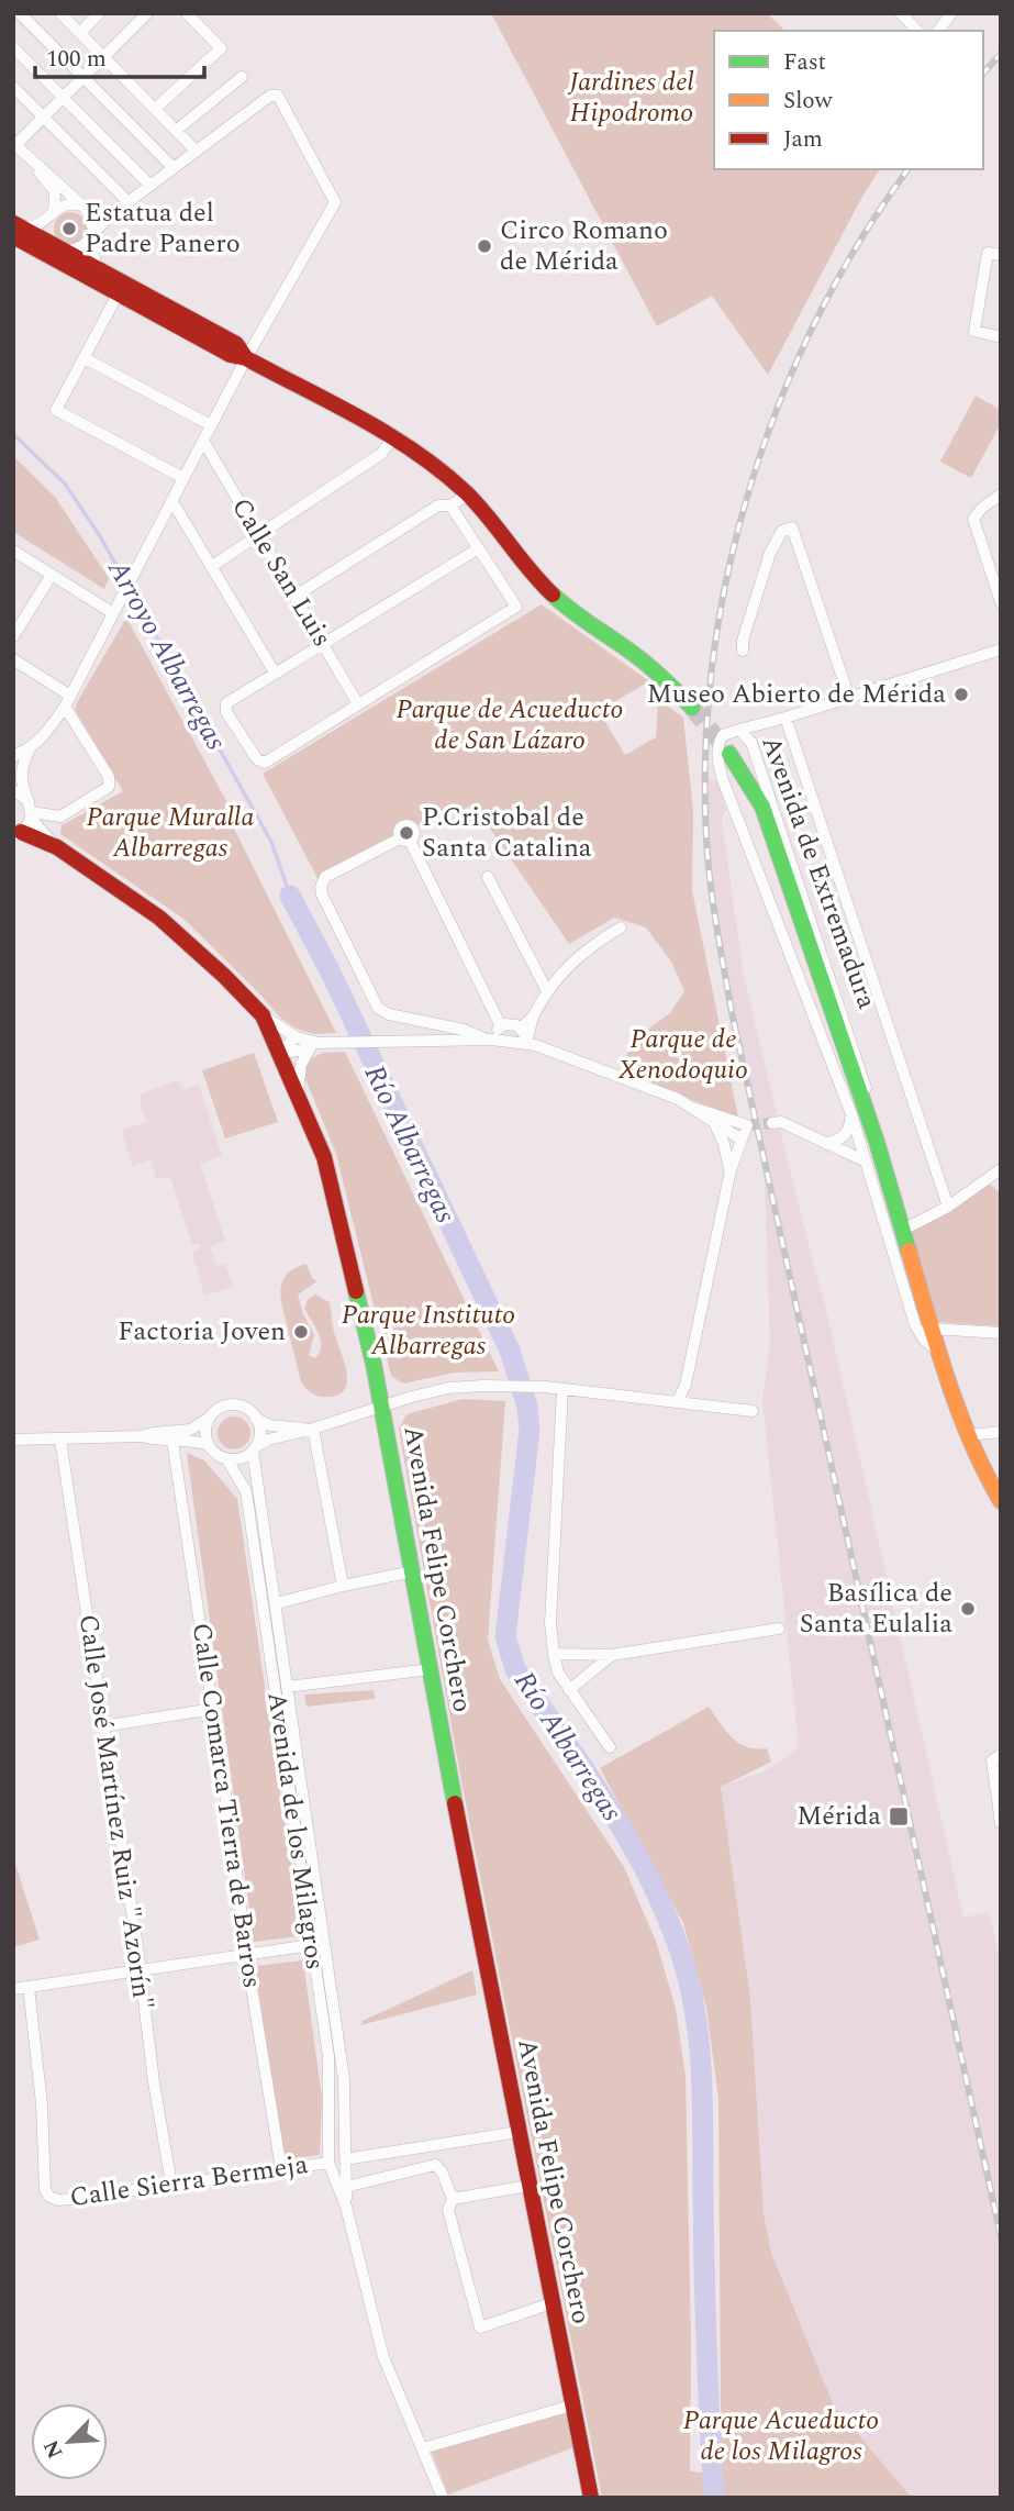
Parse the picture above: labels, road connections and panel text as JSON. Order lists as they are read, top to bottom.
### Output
{
  "streets": {
    "main road": ["Avenida de Extremadura", "Avenida Felipe Corchero"],
    "street": [
      "Calle San Luis",
      "Calle Comarca Tierra de Barros",
      "Calle José Martínez Ruiz \"Azorín\"",
      "Avenida de los Milagros",
      "Calle Sierra Bermeja"
    ]
  },
  "crossings": [
    ["Calle Comarca Tierra de Barros", "Calle Sierra Bermeja"],
    ["Calle José Martínez Ruiz \"Azorín\"", "Calle Sierra Bermeja"],
    ["Avenida de los Milagros", "Calle Sierra Bermeja"]
  ],
  "water": ["Arroyo Albarregas", "Río Albarregas"],
  "parks": [
    "Jardines del Hipodromo",
    "Parque de Acueducto de San Lázaro",
    "Parque Muralla Albarregas",
    "Parque de Xenodoquio",
    "Parque Instituto Albarregas",
    "Parque Acueducto de los Milagros"
  ],
  "places": {
    "other": [
      "Estatua del Padre Panero",
      "Circo Romano de Mérida",
      "Museo Abierto de Mérida",
      "P.Cristobal de Santa Catalina",
      "Factoria Joven",
      "Basílica de Santa Eulalia"
    ],
    "transit": ["Mérida"]
  },
  "legend": ["Fast", "Slow", "Jam"],
  "scale_bar": "100 m",
  "north": "bottom left"
}
